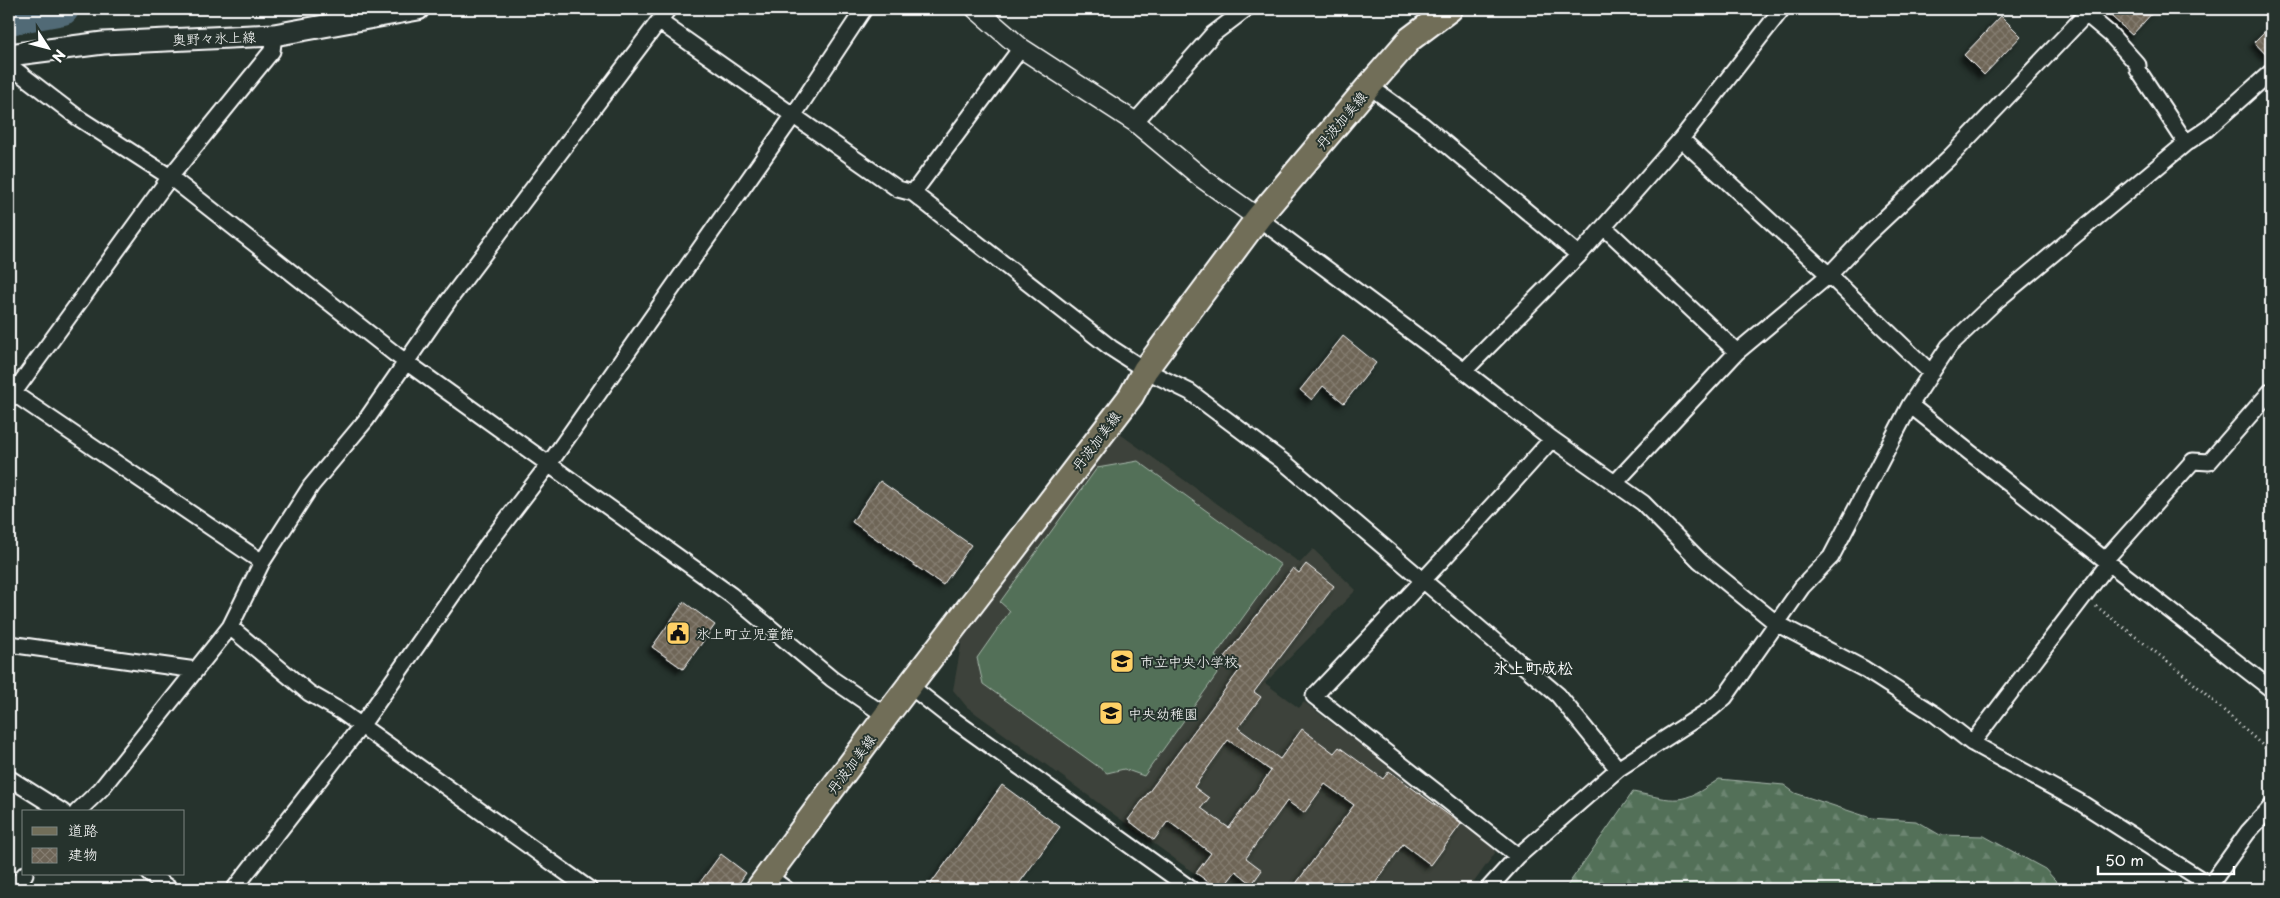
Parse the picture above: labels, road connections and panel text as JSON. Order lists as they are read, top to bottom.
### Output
{
  "streets": {
    "main road": ["奥野々氷上線", "丹波加美線"]
  },
  "districts": ["氷上町成松"],
  "places": {
    "public building": ["氷上町立児童館"],
    "school or university": ["市立中央小学校", "中央幼稚園"]
  },
  "legend": ["道路", "建物"],
  "scale_bar": "50 m",
  "north": "bottom right"
}
